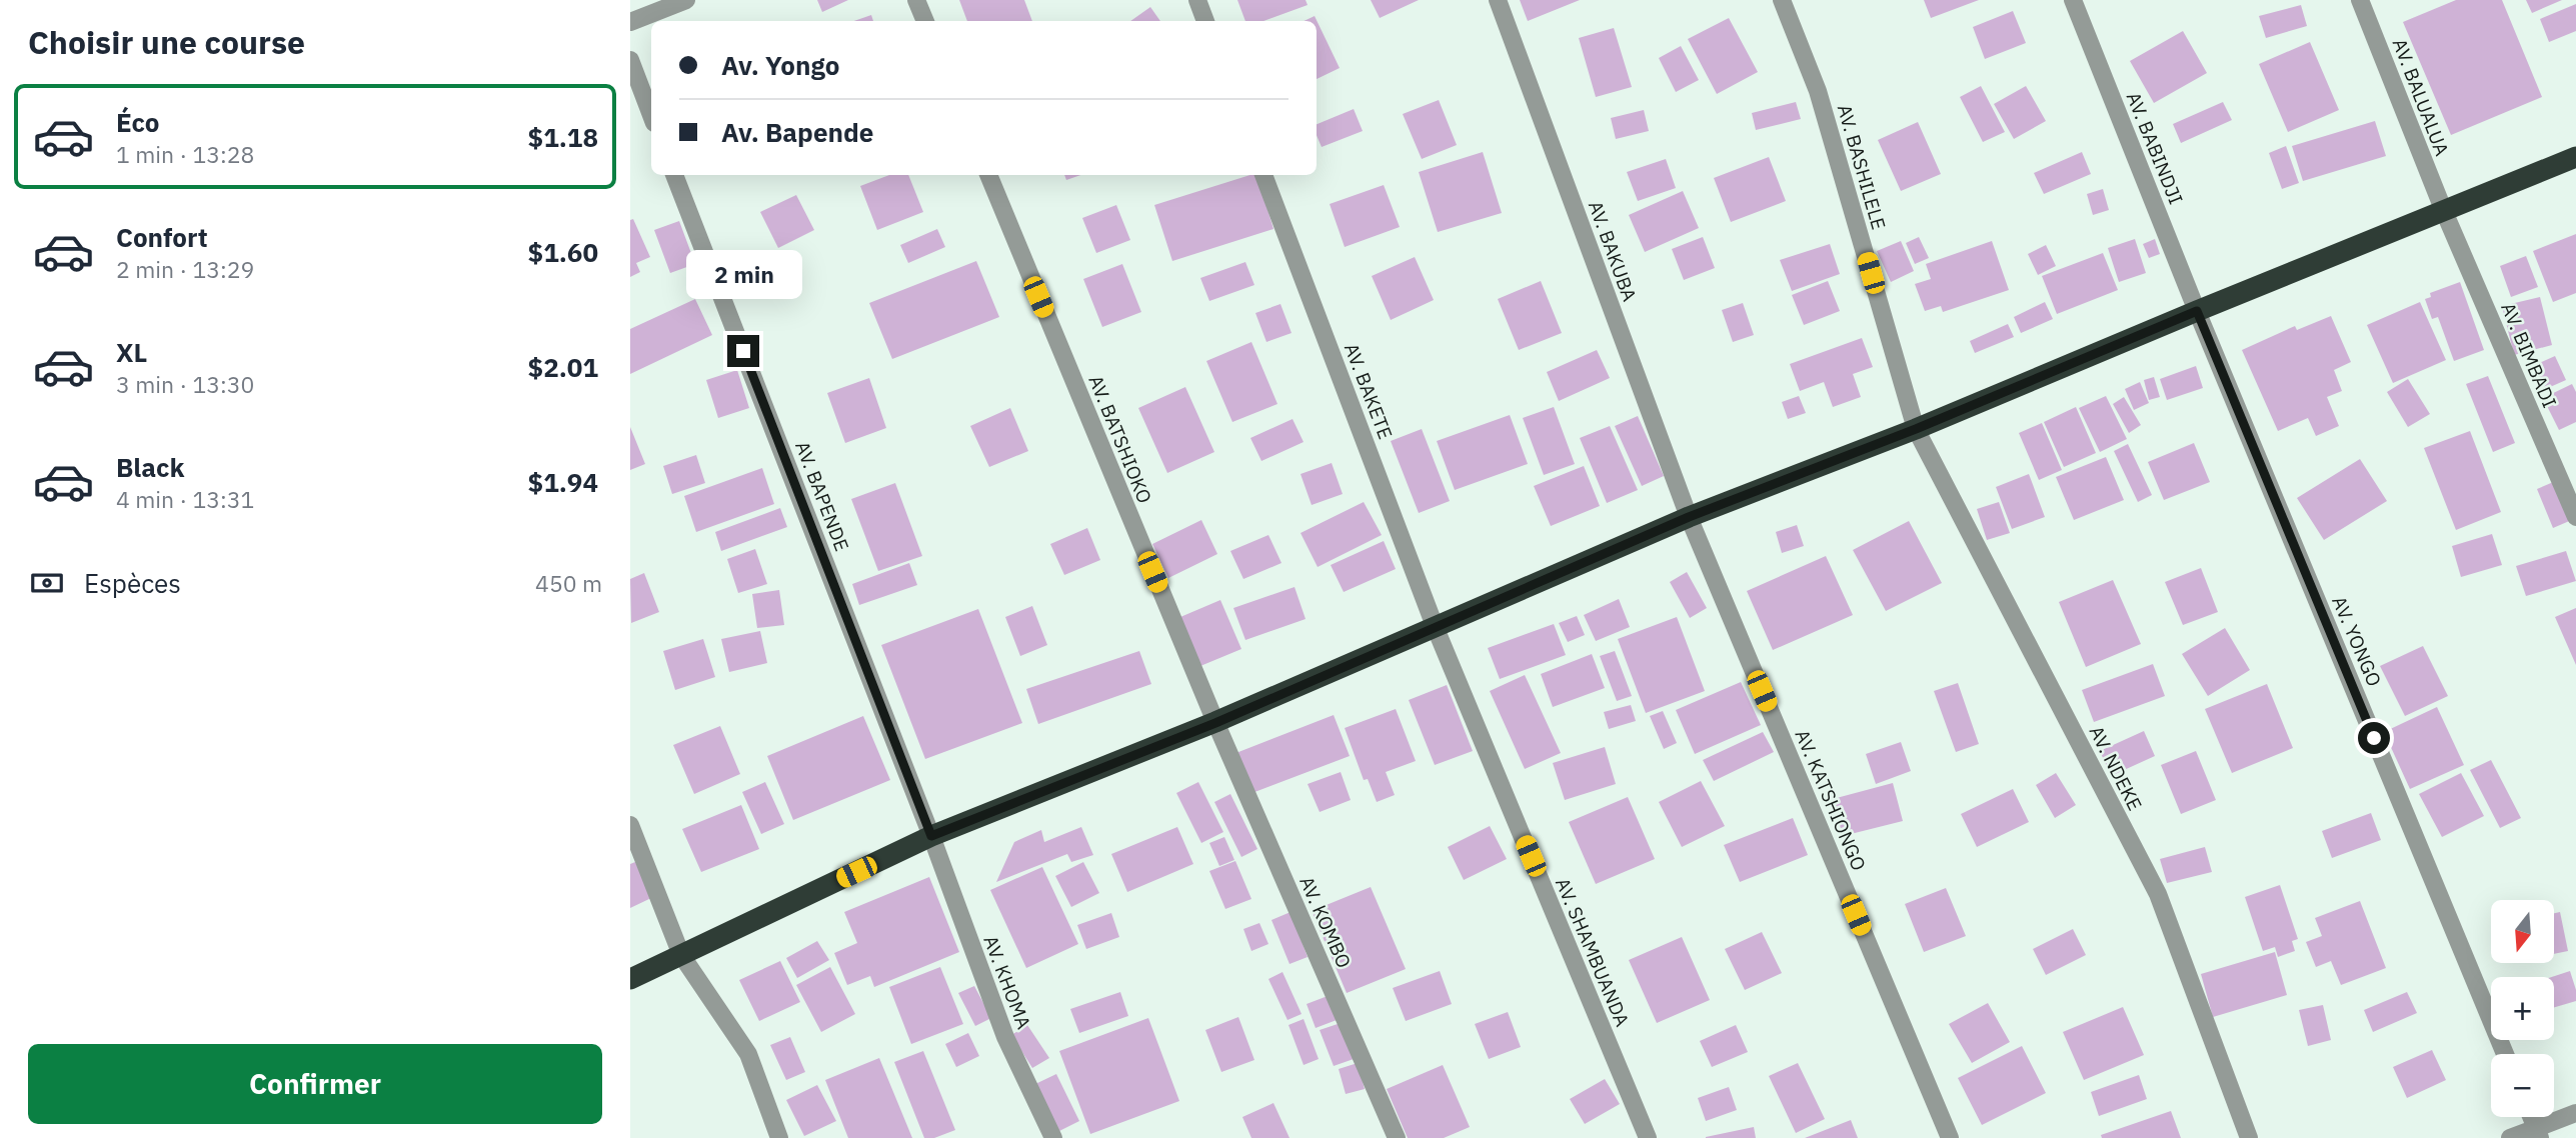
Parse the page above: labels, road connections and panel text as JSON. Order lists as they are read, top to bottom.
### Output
{
  "streets": {
    "street": [
      "AV. BALUALUA",
      "AV. BABINDJI",
      "AV. BASHILELE",
      "AV. BAKUBA",
      "AV. BIMBADI",
      "AV. BAKETE",
      "AV. BATSHIOKO",
      "AV. BAPENDE",
      "AV. YONGO",
      "AV. NDEKE",
      "AV. KATSHIONGO",
      "AV. KOMBO",
      "AV. SHAMBUANDA",
      "AV. KHOMA"
    ]
  },
  "crossings": [
    ["AV. BALUALUA", "AV. BIMBADI"],
    ["AV. BABINDJI", "AV. YONGO"],
    ["AV. BASHILELE", "AV. NDEKE"],
    ["AV. BAKUBA", "AV. KATSHIONGO"],
    ["AV. BAKETE", "AV. SHAMBUANDA"],
    ["AV. BATSHIOKO", "AV. KOMBO"],
    ["AV. BAPENDE", "AV. KHOMA"]
  ],
  "north": "bottom",
  "page": {
    "heading": "Choisir une course",
    "banner": ["Av. Yongo", "Av. Bapende"],
    "list": [
      {
        "name": "Éco",
        "note": "1 min · 13:28",
        "value": "$1.18"
      },
      {
        "name": "Confort",
        "note": "2 min · 13:29",
        "value": "$1.60"
      },
      {
        "name": "XL",
        "note": "3 min · 13:30",
        "value": "$2.01"
      },
      {
        "name": "Black",
        "note": "4 min · 13:31",
        "value": "$1.94"
      }
    ],
    "bubble": "2 min",
    "pay": ["Espèces", "450 m"],
    "map_buttons": ["+", "−"],
    "buttons": "Confirmer"
  }
}
